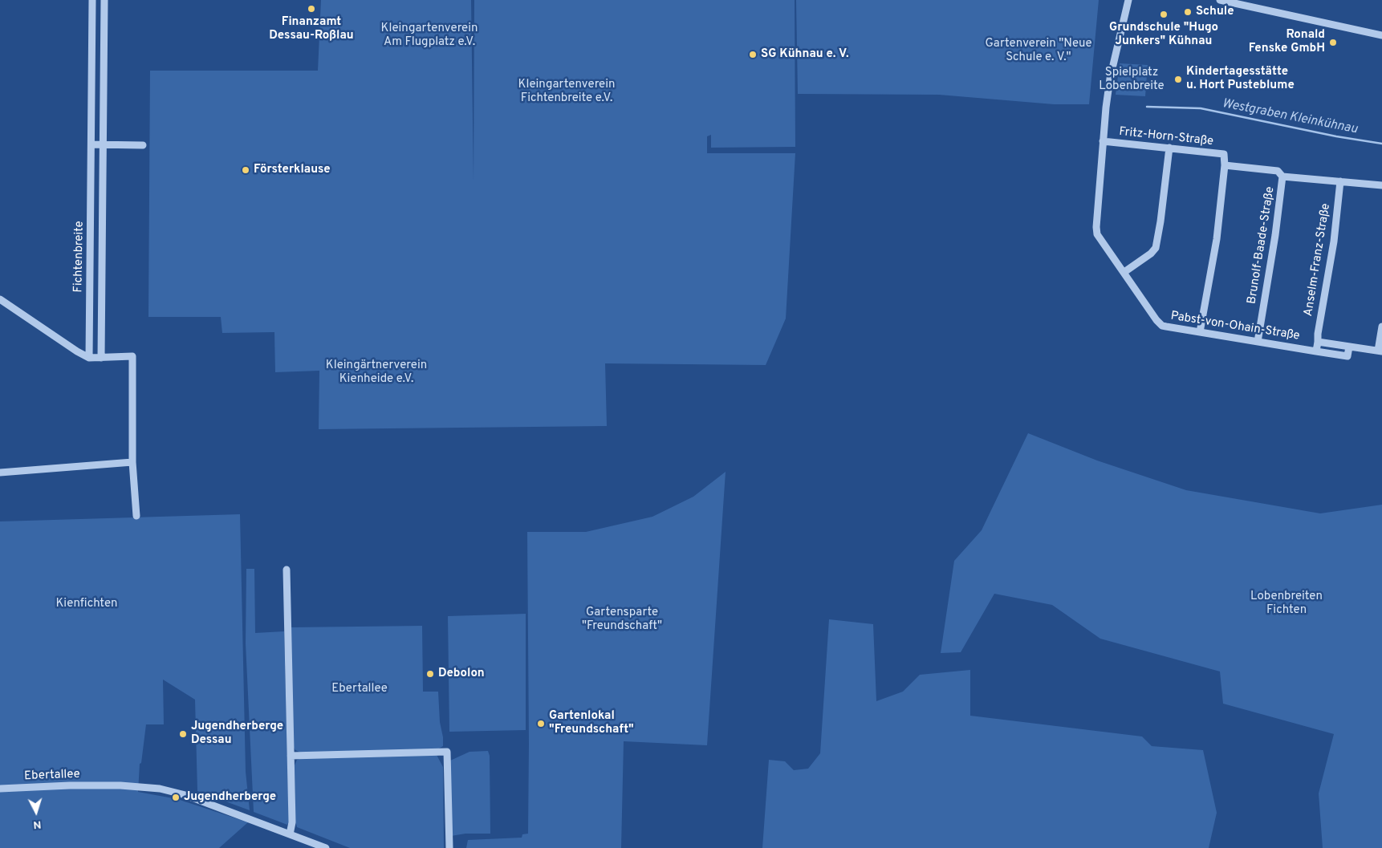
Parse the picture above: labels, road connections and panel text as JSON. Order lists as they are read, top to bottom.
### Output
{
  "streets": {
    "street": [
      "Fritz-Horn-Straße",
      "Brunolf-Baade-Straße",
      "Fichtenbreite",
      "Anselm-Franz-Straße",
      "Pabst-von-Ohain-Straße",
      "Ebertallee"
    ]
  },
  "crossings": [
    ["Fritz-Horn-Straße", "Pabst-von-Ohain-Straße"],
    ["Brunolf-Baade-Straße", "Pabst-von-Ohain-Straße"]
  ],
  "water": ["Westgraben Kleinkühnau"],
  "parks": [
    "Kleingartenverein Am Flugplatz e.V.",
    "Gartenverein \"Neue Schule e. V.\"",
    "Spielplatz Lobenbreite",
    "Kleingartenverein Fichtenbreite e.V.",
    "Kleingärtnerverein Kienheide e.V.",
    "Lobenbreiten Fichten",
    "Kienfichten",
    "Gartensparte \"Freundschaft\"",
    "Ebertallee"
  ],
  "places": [
    "Finanzamt Dessau-Roßlau",
    "Schule",
    "Grundschule \"Hugo Junkers\" Kühnau",
    "Ronald Fenske GmbH",
    "SG Kühnau e. V.",
    "Kindertagesstätte u. Hort Pusteblume",
    "Försterklause",
    "Debolon",
    "Gartenlokal \"Freundschaft\"",
    "Jugendherberge Dessau",
    "Jugendherberge"
  ],
  "north": "bottom"
}
